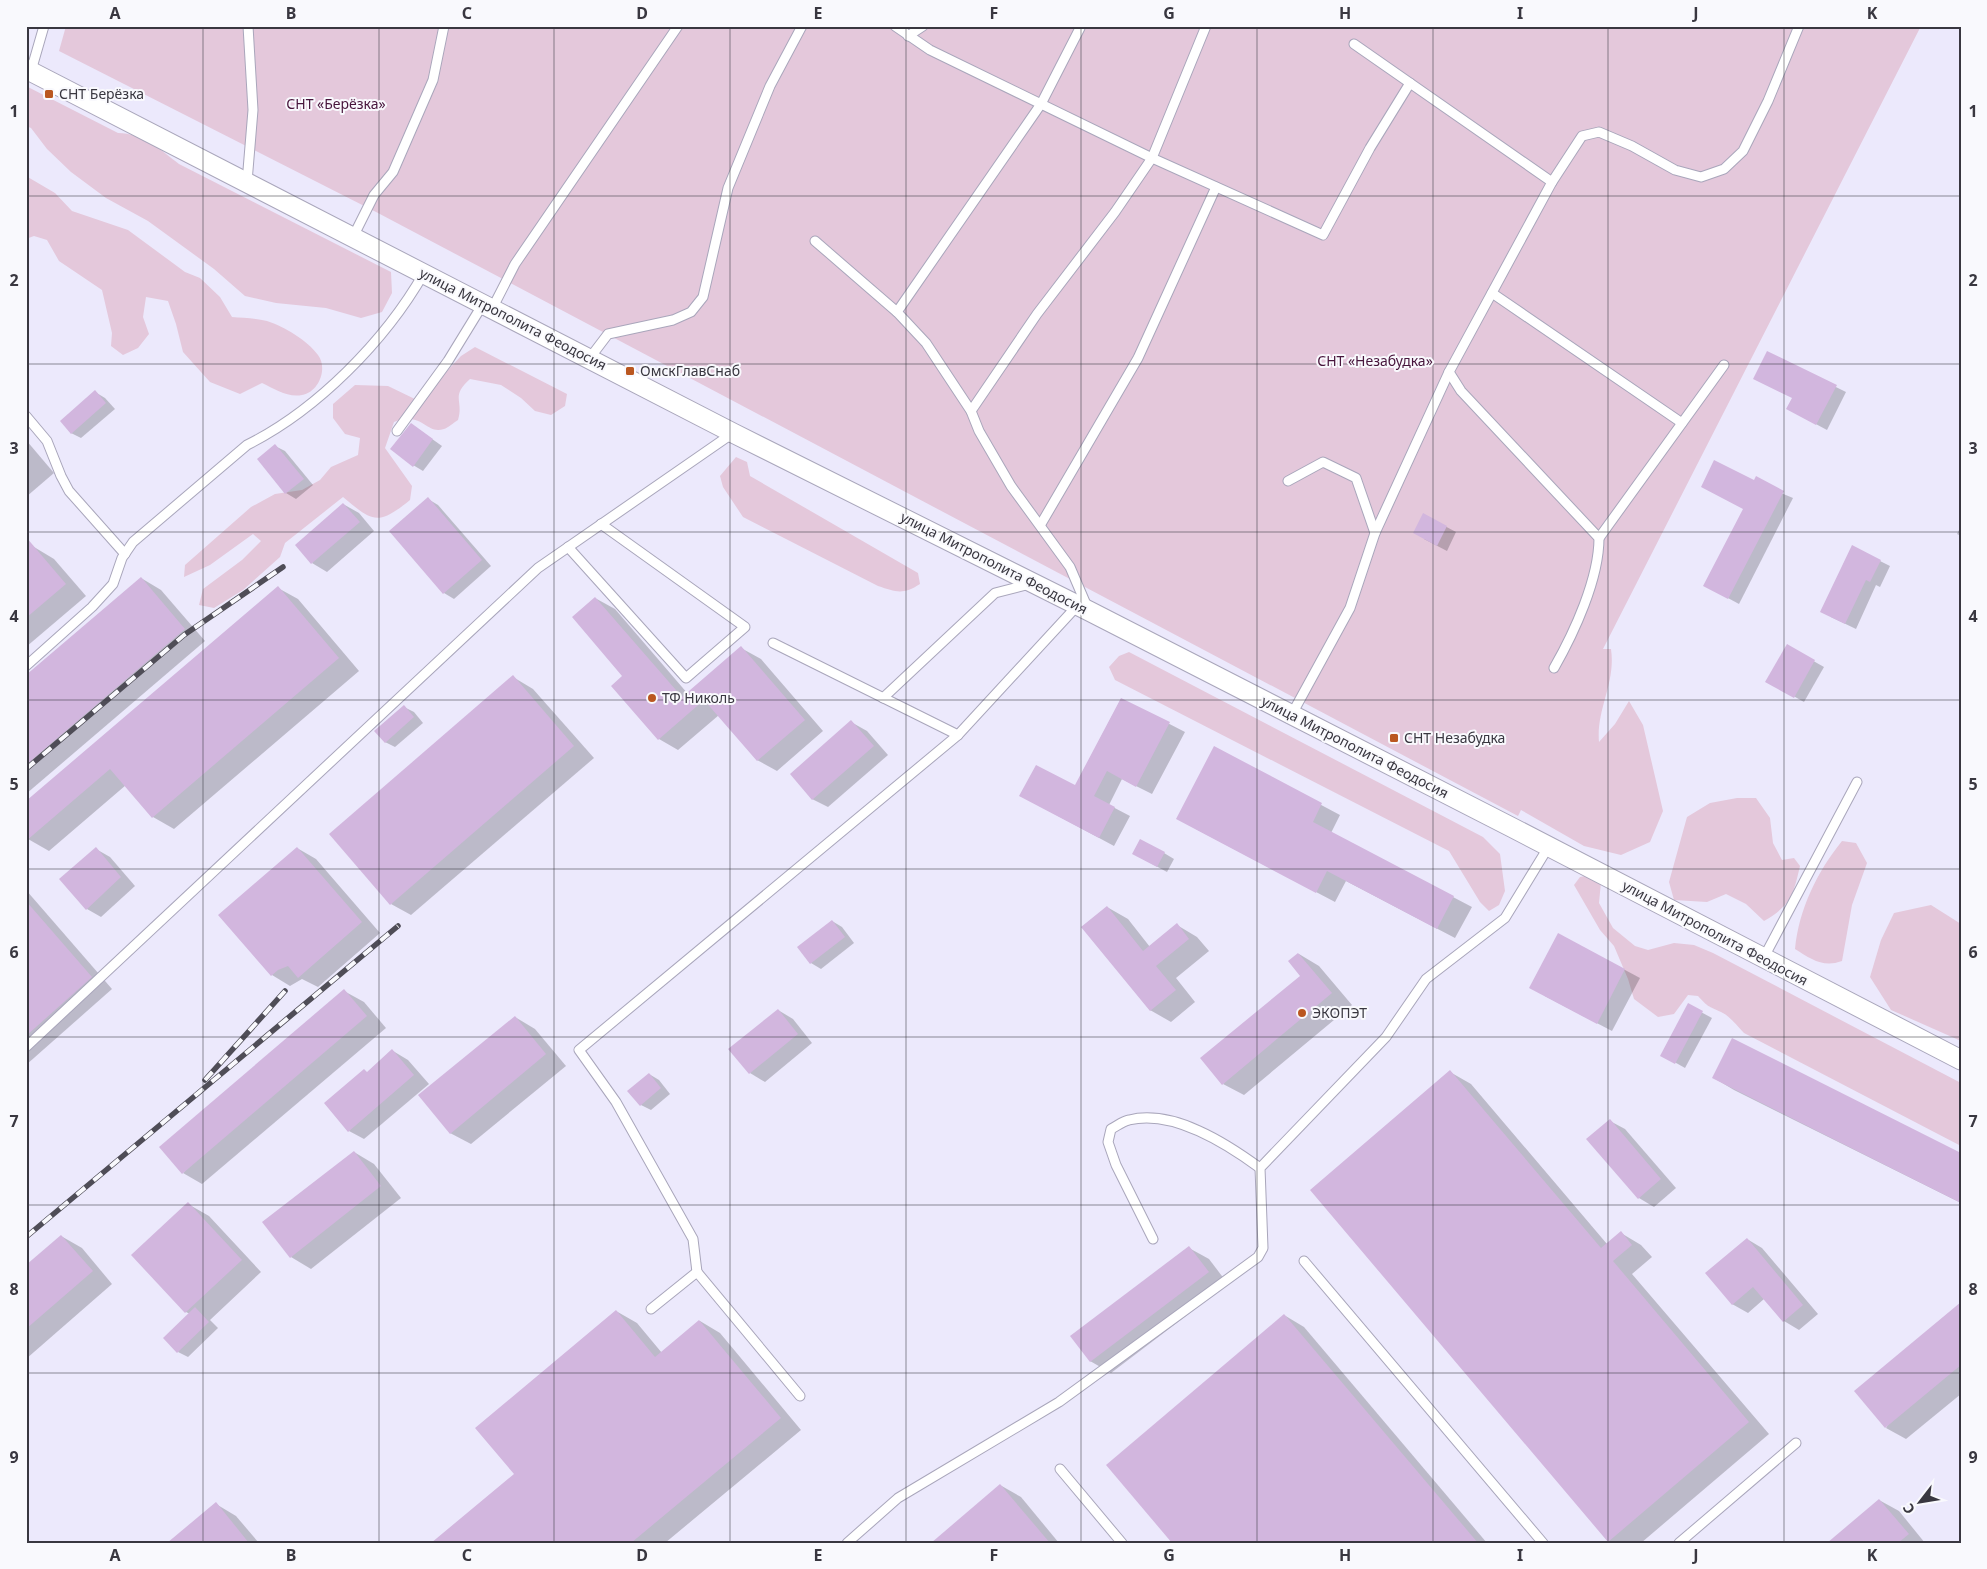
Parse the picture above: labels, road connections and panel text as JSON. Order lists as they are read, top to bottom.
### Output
{
  "streets": {
    "street": ["улица Митрополита Феодосия"]
  },
  "parks": ["СНТ «Берёзка»", "СНТ «Незабудка»"],
  "places": {
    "transit": ["СНТ Берёзка", "ОмскГлавСнаб", "СНТ Незабудка"],
    "other": ["ТФ Николь", "ЭКОПЭТ"]
  },
  "north": "bottom left",
  "grid": {
    "columns": [
      "A",
      "B",
      "C",
      "D",
      "E",
      "F",
      "G",
      "H",
      "I",
      "J",
      "K"
    ],
    "rows": [
      "1",
      "2",
      "3",
      "4",
      "5",
      "6",
      "7",
      "8",
      "9"
    ]
  }
}
